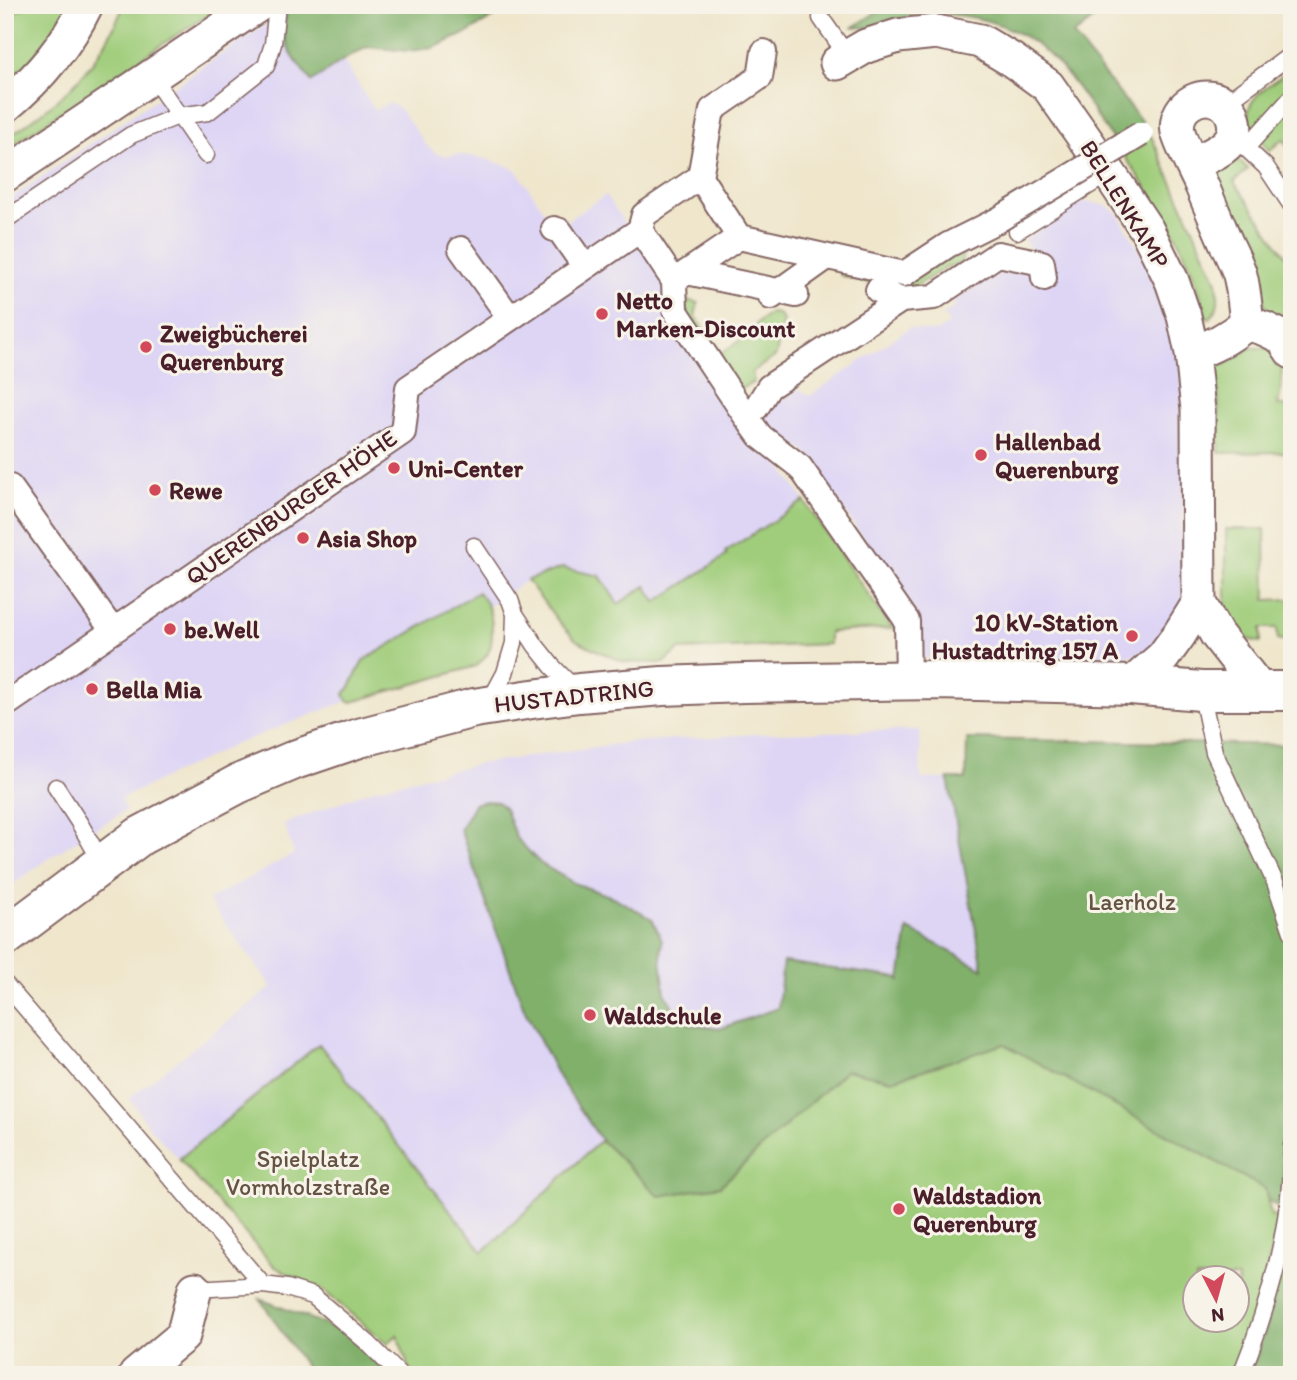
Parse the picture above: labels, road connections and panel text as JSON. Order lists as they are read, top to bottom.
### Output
{
  "streets": {
    "street": ["BELLENKAMP", "QUERENBURGER HÖHE", "HUSTADTRING"]
  },
  "crossings": [
    ["BELLENKAMP", "HUSTADTRING"]
  ],
  "parks": ["Laerholz", "Spielplatz Vormholzstraße"],
  "places": [
    "Netto Marken-Discount",
    "Zweigbücherei Querenburg",
    "Hallenbad Querenburg",
    "Uni-Center",
    "Rewe",
    "Asia Shop",
    "be.Well",
    "10 kV-Station Hustadtring 157 A",
    "Bella Mia",
    "Waldschule",
    "Waldstadion Querenburg"
  ],
  "north": "bottom"
}
